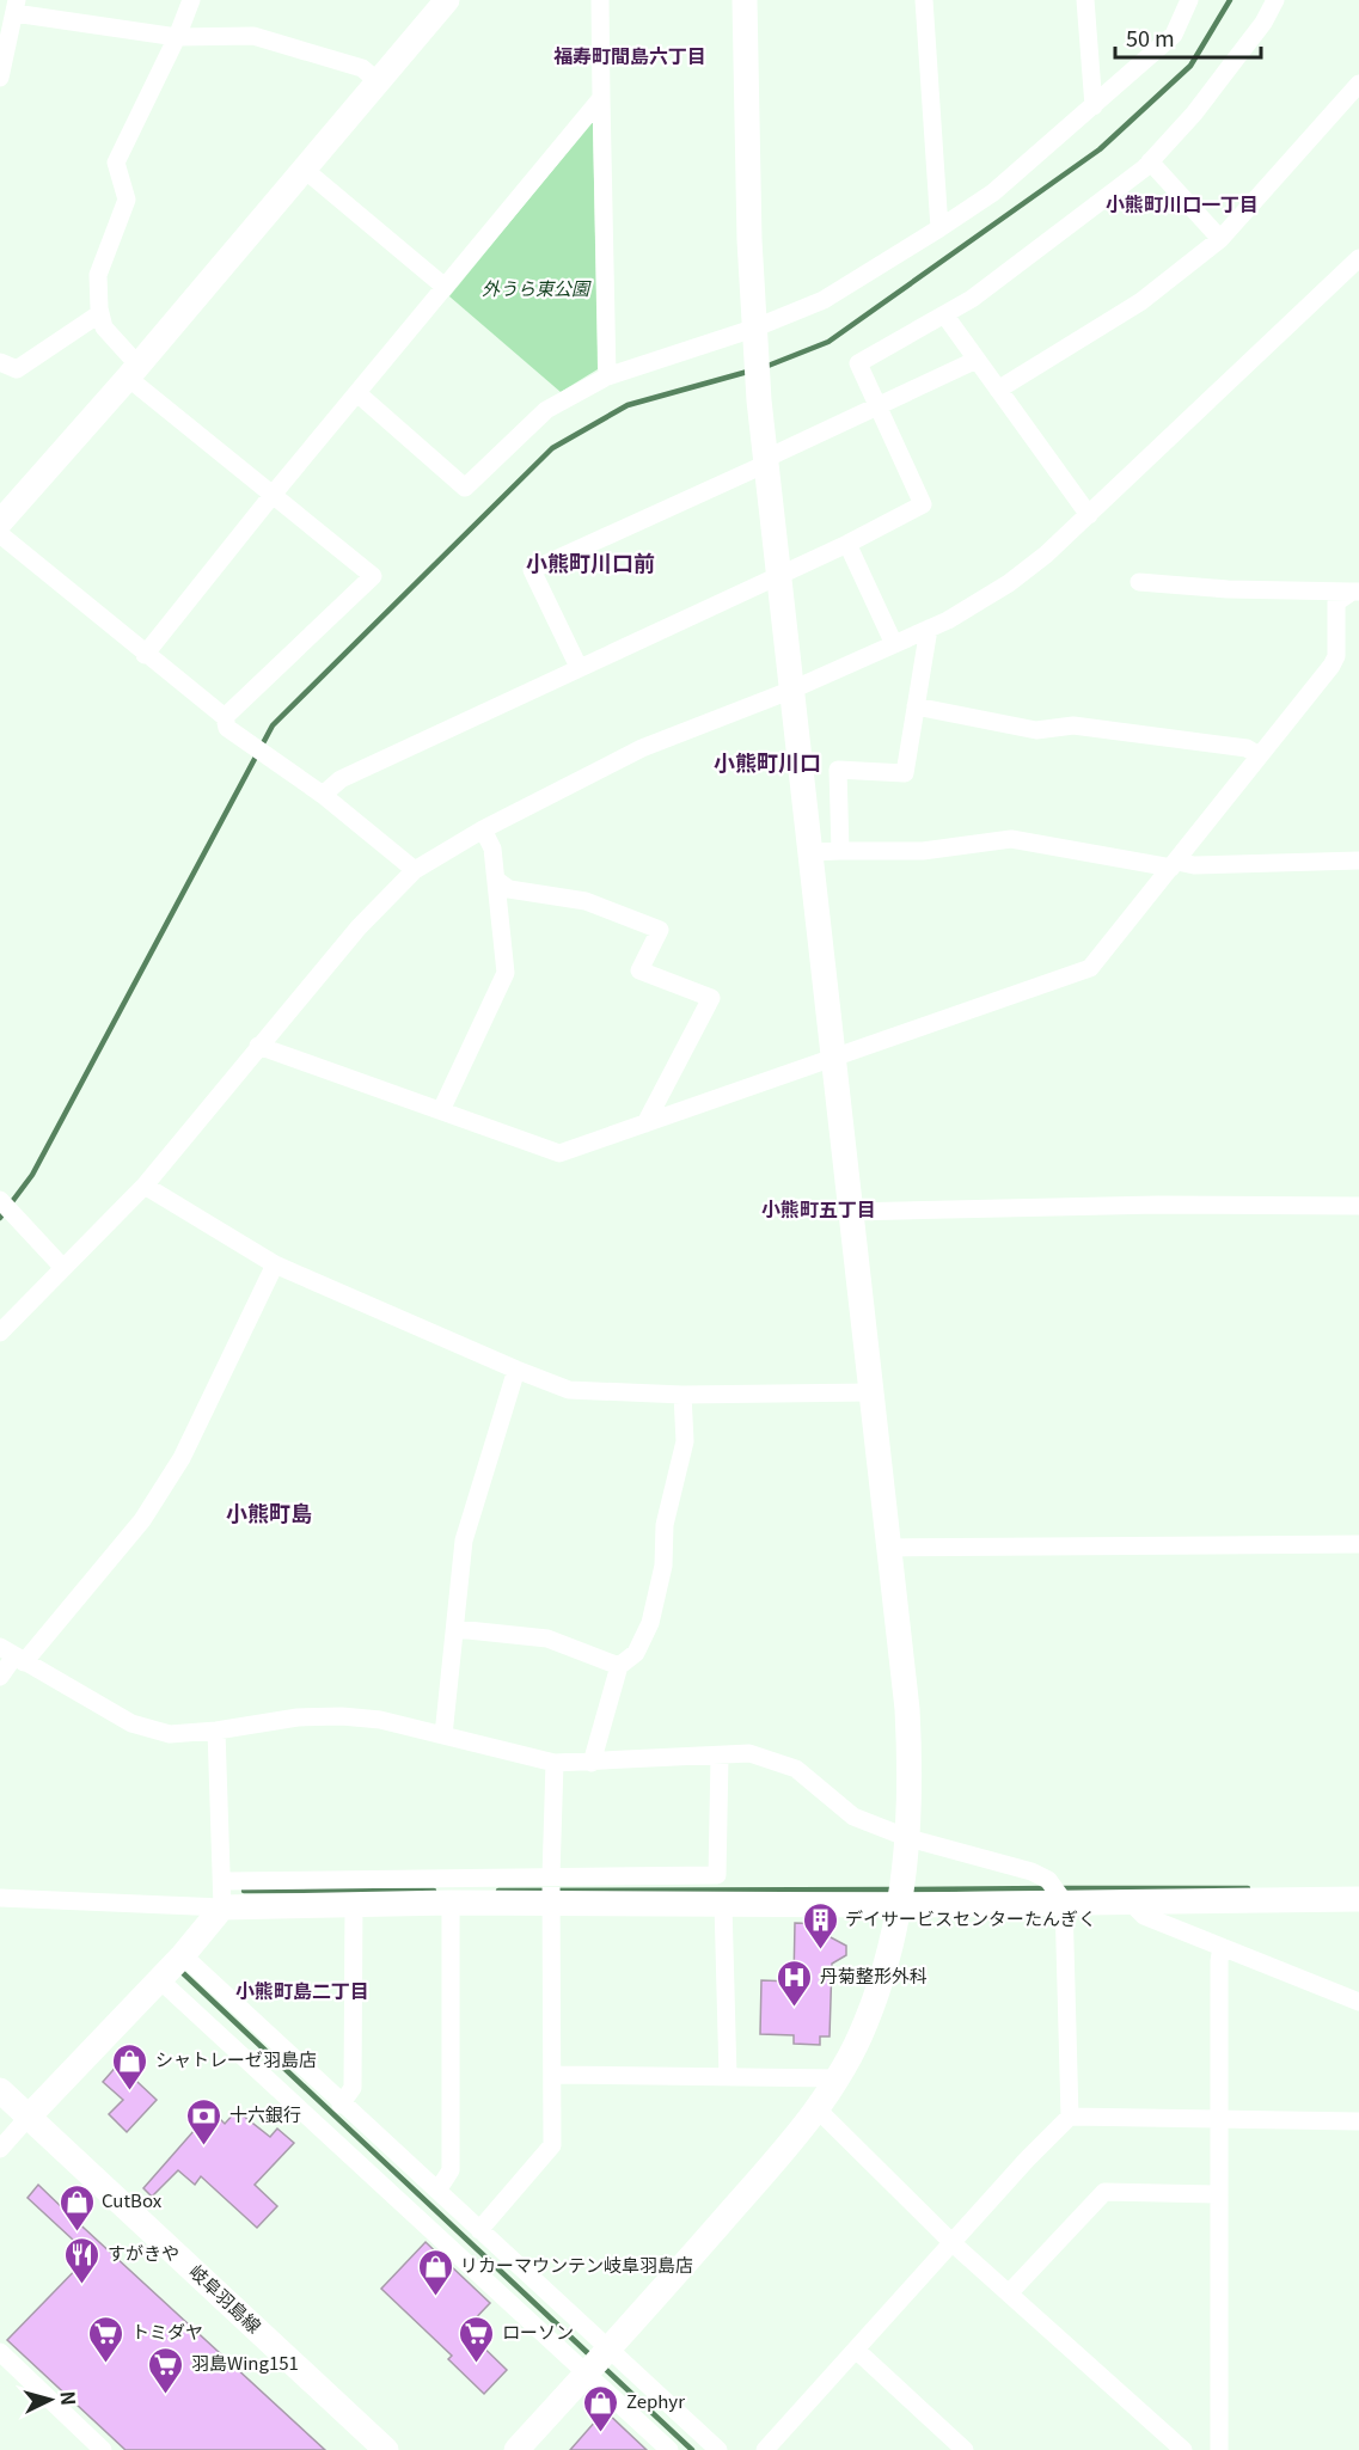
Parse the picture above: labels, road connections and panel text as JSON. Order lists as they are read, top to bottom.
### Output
{
  "streets": {
    "street": ["岐阜羽島線"]
  },
  "districts": [
    "福寿町間島六丁目",
    "小熊町川口一丁目",
    "小熊町川口前",
    "小熊町川口",
    "小熊町五丁目",
    "小熊町島",
    "小熊町島二丁目"
  ],
  "parks": ["外うら東公園"],
  "places": {
    "building": ["デイサービスセンターたんぎく"],
    "hospital": ["丹菊整形外科"],
    "shop": [
      "シャトレーゼ羽島店",
      "CutBox",
      "リカーマウンテン岐阜羽島店",
      "Zephyr"
    ],
    "bank": ["十六銀行"],
    "restaurant": ["すがきや"],
    "supermarket": ["トミダヤ", "ローソン", "羽島Wing151"]
  },
  "scale_bar": "50 m",
  "north": "right"
}
